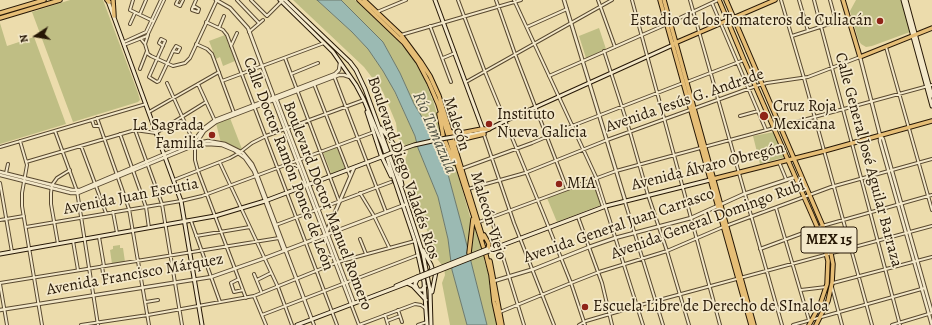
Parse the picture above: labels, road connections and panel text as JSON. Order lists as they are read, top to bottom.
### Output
{
  "streets": {
    "main road": [
      "Avenida Jesús G. Andrade",
      "Malecón",
      "Avenida Álvaro Obregón",
      "Boulevard Diego Valadés Ríos",
      "Malecón Viejo",
      "MEX 15"
    ],
    "street": [
      "Calle General José Aguilar Barraza",
      "Calle Doctor Ramón Ponce de León",
      "Avenida Juan Escutia",
      "Boulevard Doctor Manuel Romero",
      "Avenida General Domingo Rubí",
      "Avenida General Juan Carrasco",
      "Avenida Francisco Márquez"
    ]
  },
  "crossings": [
    ["Avenida Jesús G. Andrade", "Calle General José Aguilar Barraza"],
    ["Avenida Jesús G. Andrade", "Malecón Viejo"],
    ["Avenida Jesús G. Andrade", "MEX 15"],
    ["Malecón", "Malecón Viejo"],
    ["Malecón", "Avenida General Domingo Rubí"],
    ["Calle General José Aguilar Barraza", "Avenida Álvaro Obregón"],
    ["Calle General José Aguilar Barraza", "Avenida General Domingo Rubí"],
    ["Calle Doctor Ramón Ponce de León", "Avenida Álvaro Obregón"],
    ["Calle Doctor Ramón Ponce de León", "Avenida Juan Escutia"],
    ["Calle Doctor Ramón Ponce de León", "Avenida Francisco Márquez"],
    ["Avenida Álvaro Obregón", "Boulevard Doctor Manuel Romero"],
    ["Avenida Álvaro Obregón", "MEX 15"],
    ["Boulevard Diego Valadés Ríos", "Avenida Francisco Márquez"],
    ["Avenida Juan Escutia", "Boulevard Doctor Manuel Romero"],
    ["Boulevard Doctor Manuel Romero", "Avenida Francisco Márquez"],
    ["Malecón Viejo", "Avenida General Domingo Rubí"],
    ["Malecón Viejo", "Avenida General Juan Carrasco"],
    ["Avenida General Domingo Rubí", "MEX 15"],
    ["Avenida General Juan Carrasco", "MEX 15"]
  ],
  "water": ["Río Tamazula"],
  "places": [
    "Estadio de los Tomateros de Culiacán",
    "Cruz Roja Mexicana",
    "Instituto Nueva Galicia",
    "La Sagrada Familia",
    "MIA",
    "Escuela Libre de Derecho de SInaloa"
  ],
  "north": "left"
}
